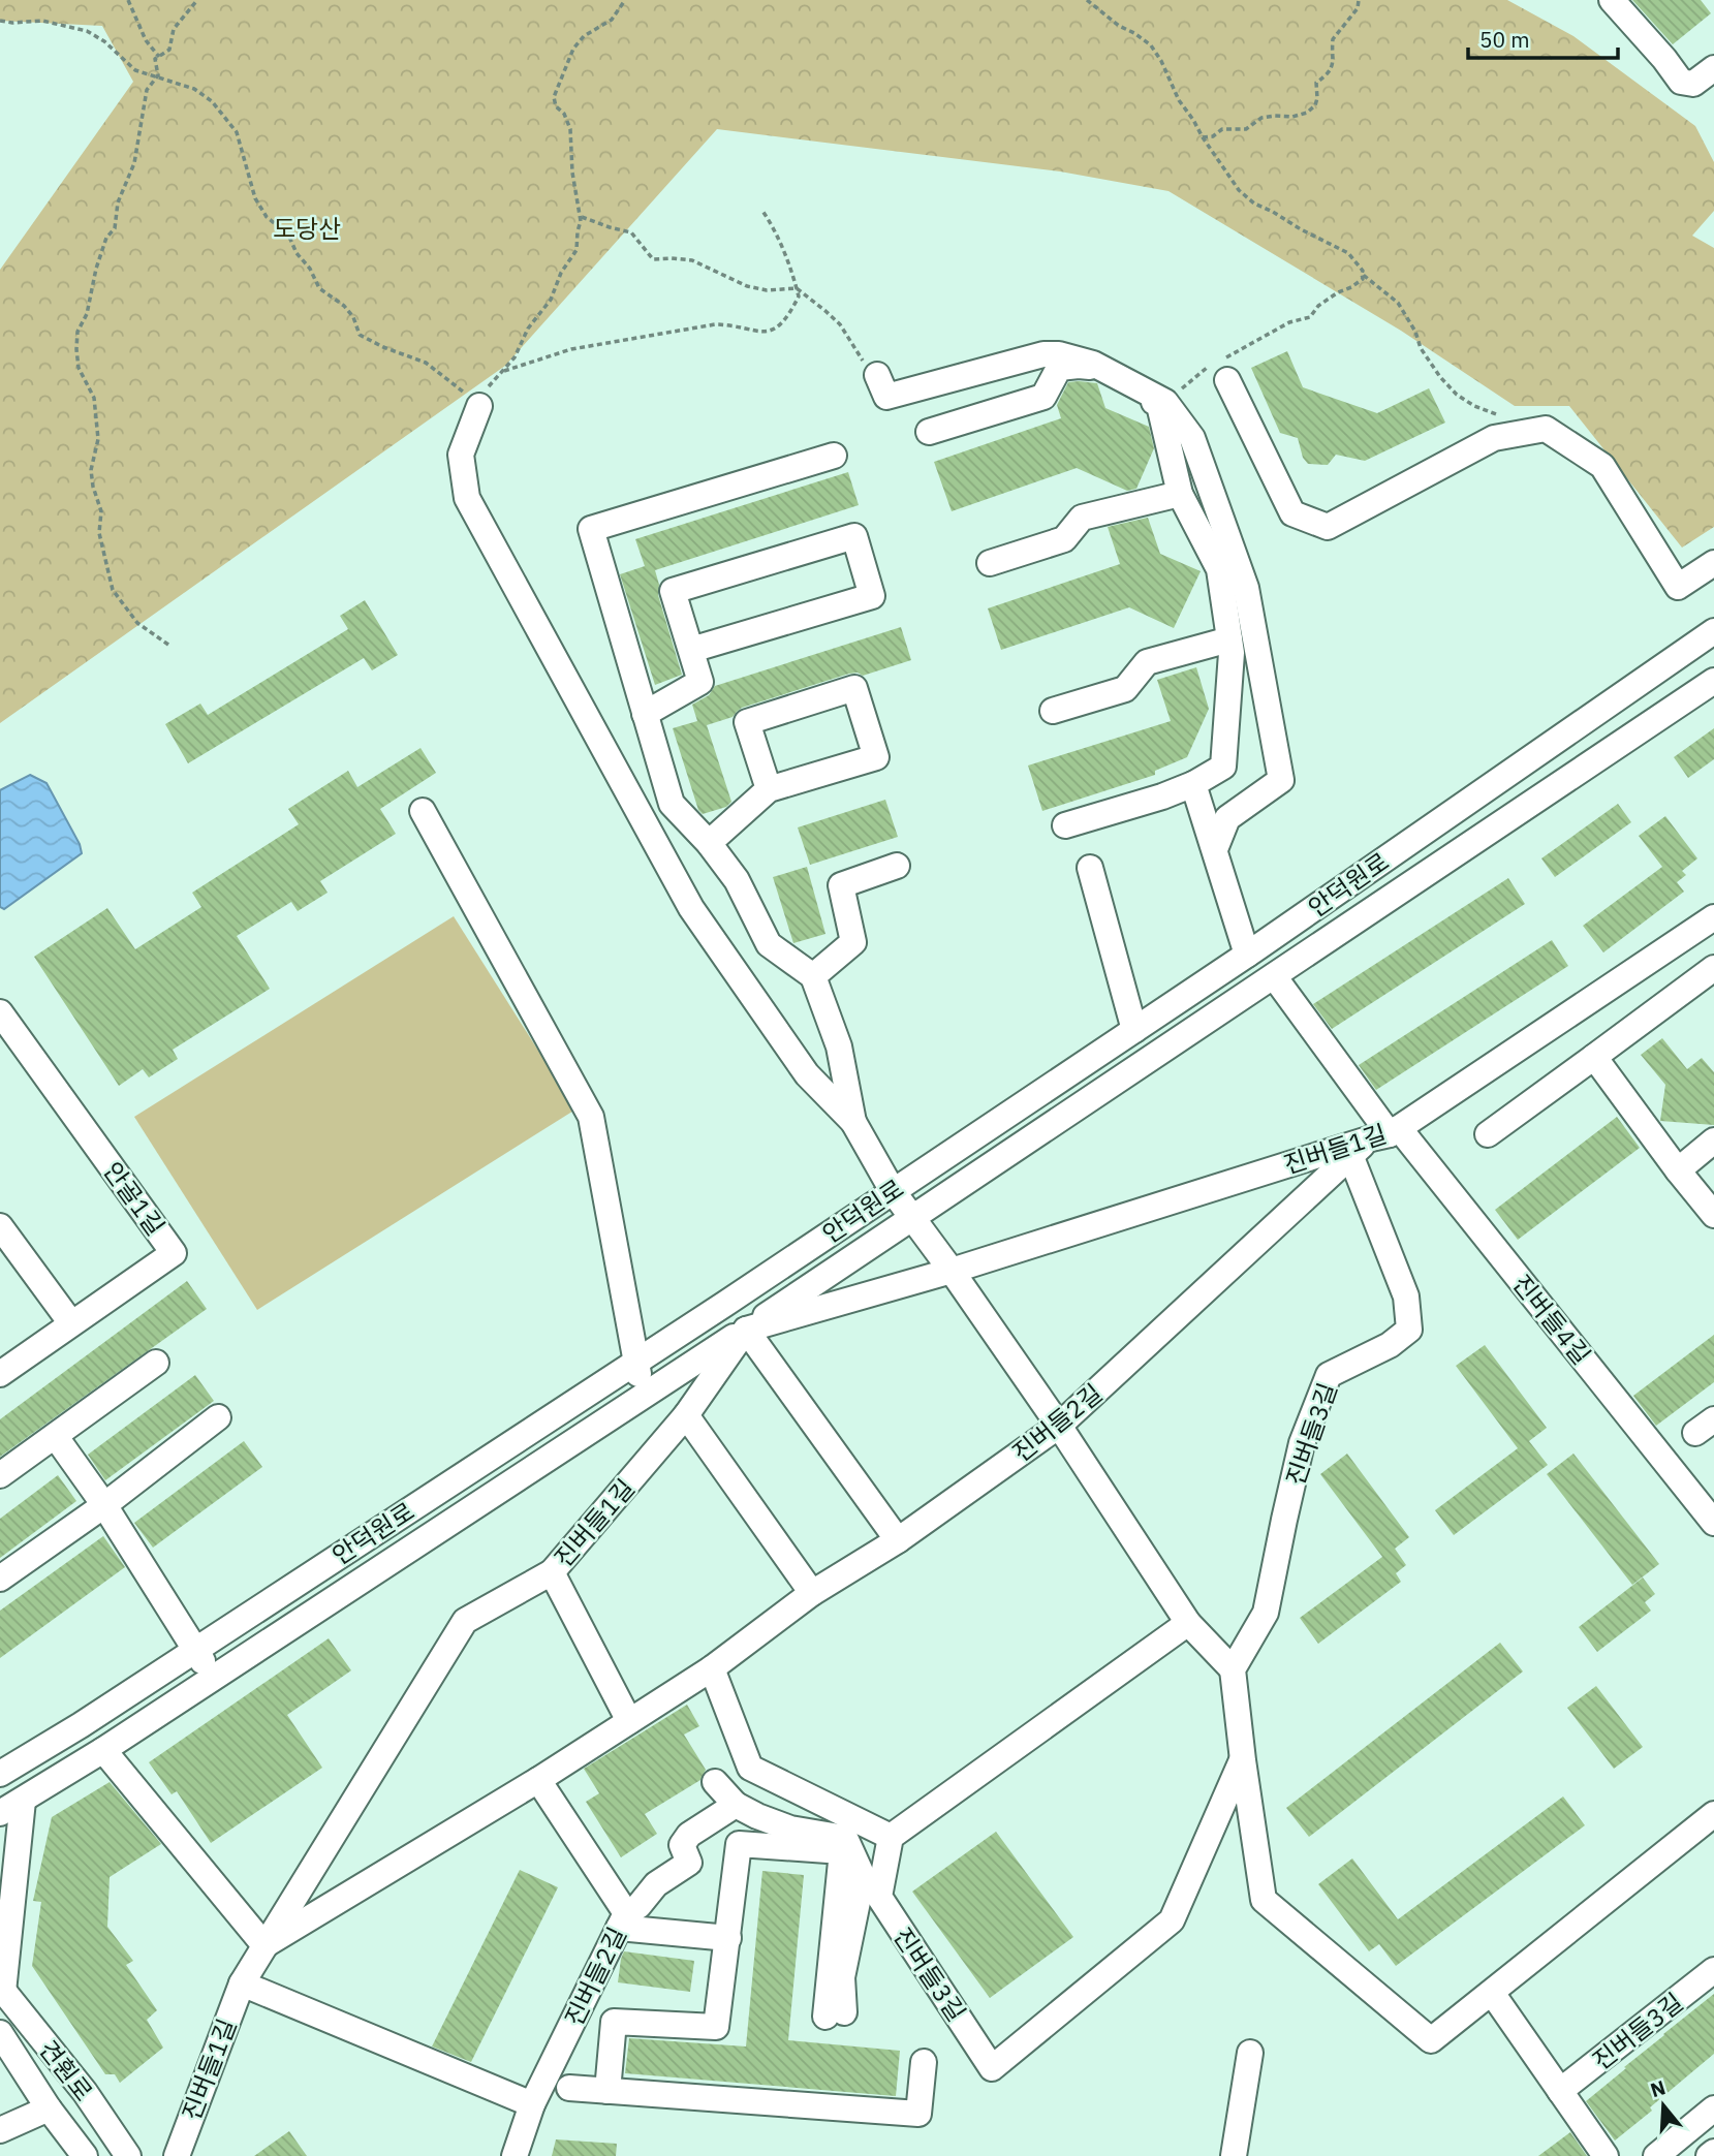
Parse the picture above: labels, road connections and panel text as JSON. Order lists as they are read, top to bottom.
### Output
{
  "streets": {
    "street": [
      "안덕원로",
      "진버들1길",
      "안골1길",
      "진버들4길",
      "진버들2길",
      "진버들3길",
      "견훤로"
    ]
  },
  "crossings": [
    ["안덕원로", "진버들1길"],
    ["안덕원로", "진버들4길"],
    ["진버들1길", "진버들4길"],
    ["진버들1길", "진버들2길"],
    ["진버들4길", "진버들2길"],
    ["진버들2길", "진버들3길"]
  ],
  "parks": ["도당산"],
  "scale_bar": "50 m",
  "north": "top"
}
